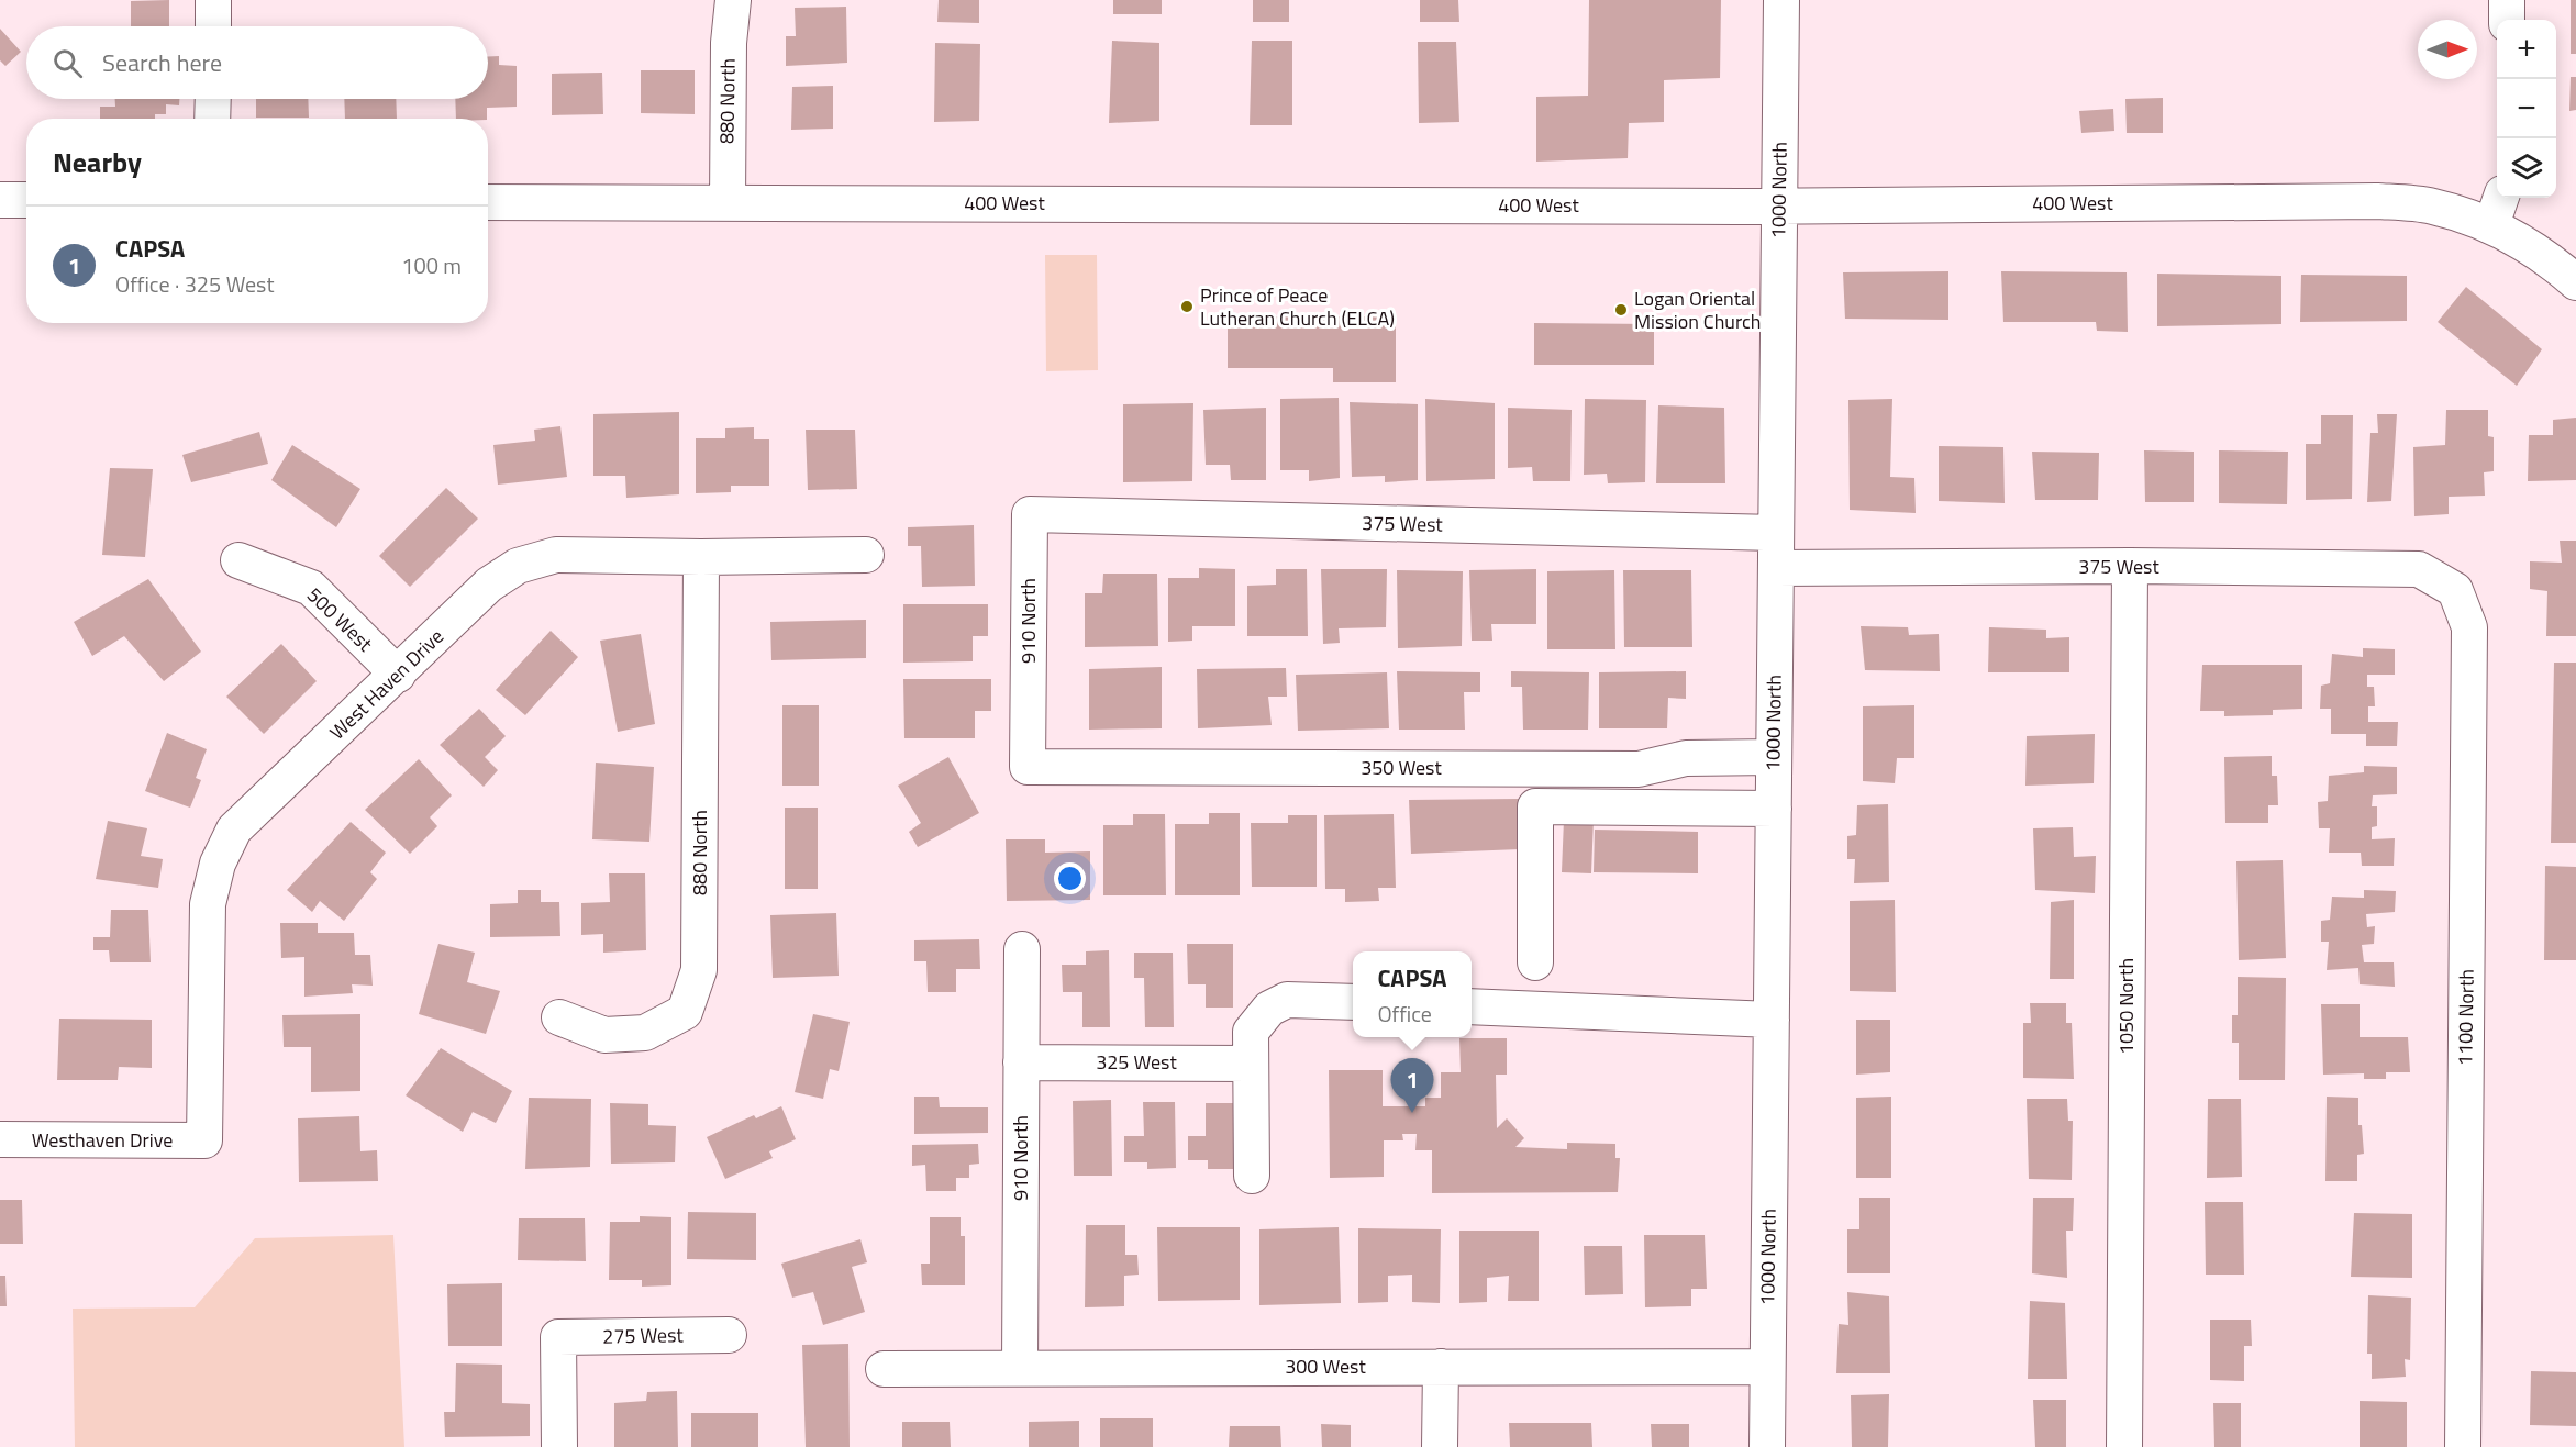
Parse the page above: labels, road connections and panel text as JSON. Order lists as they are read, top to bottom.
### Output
{
  "streets": {
    "street": [
      "880 North",
      "1000 North",
      "400 West",
      "375 West",
      "500 West",
      "910 North",
      "West Haven Drive",
      "350 West",
      "1050 North",
      "1100 North",
      "325 West",
      "Westhaven Drive",
      "275 West",
      "300 West"
    ]
  },
  "crossings": [
    ["880 North", "400 West"],
    ["880 North", "West Haven Drive"],
    ["1000 North", "400 West"],
    ["1000 North", "375 West"],
    ["1000 North", "350 West"],
    ["1000 North", "300 West"],
    ["375 West", "910 North"],
    ["375 West", "1050 North"],
    ["375 West", "1100 North"],
    ["500 West", "West Haven Drive"],
    ["910 North", "350 West"],
    ["910 North", "325 West"],
    ["910 North", "300 West"],
    ["West Haven Drive", "Westhaven Drive"]
  ],
  "places": ["Prince of Peace Lutheran Church (ELCA)", "Logan Oriental Mission Church"],
  "north": "right",
  "page": {
    "map_buttons": ["+", "−"],
    "search": "Search here",
    "heading": "Nearby",
    "list": [
      {
        "mark": "1",
        "name": "CAPSA",
        "note": "Office · 325 West",
        "value": "100 m"
      }
    ],
    "popup": ["CAPSA", "Office"],
    "pins": "1"
  }
}
